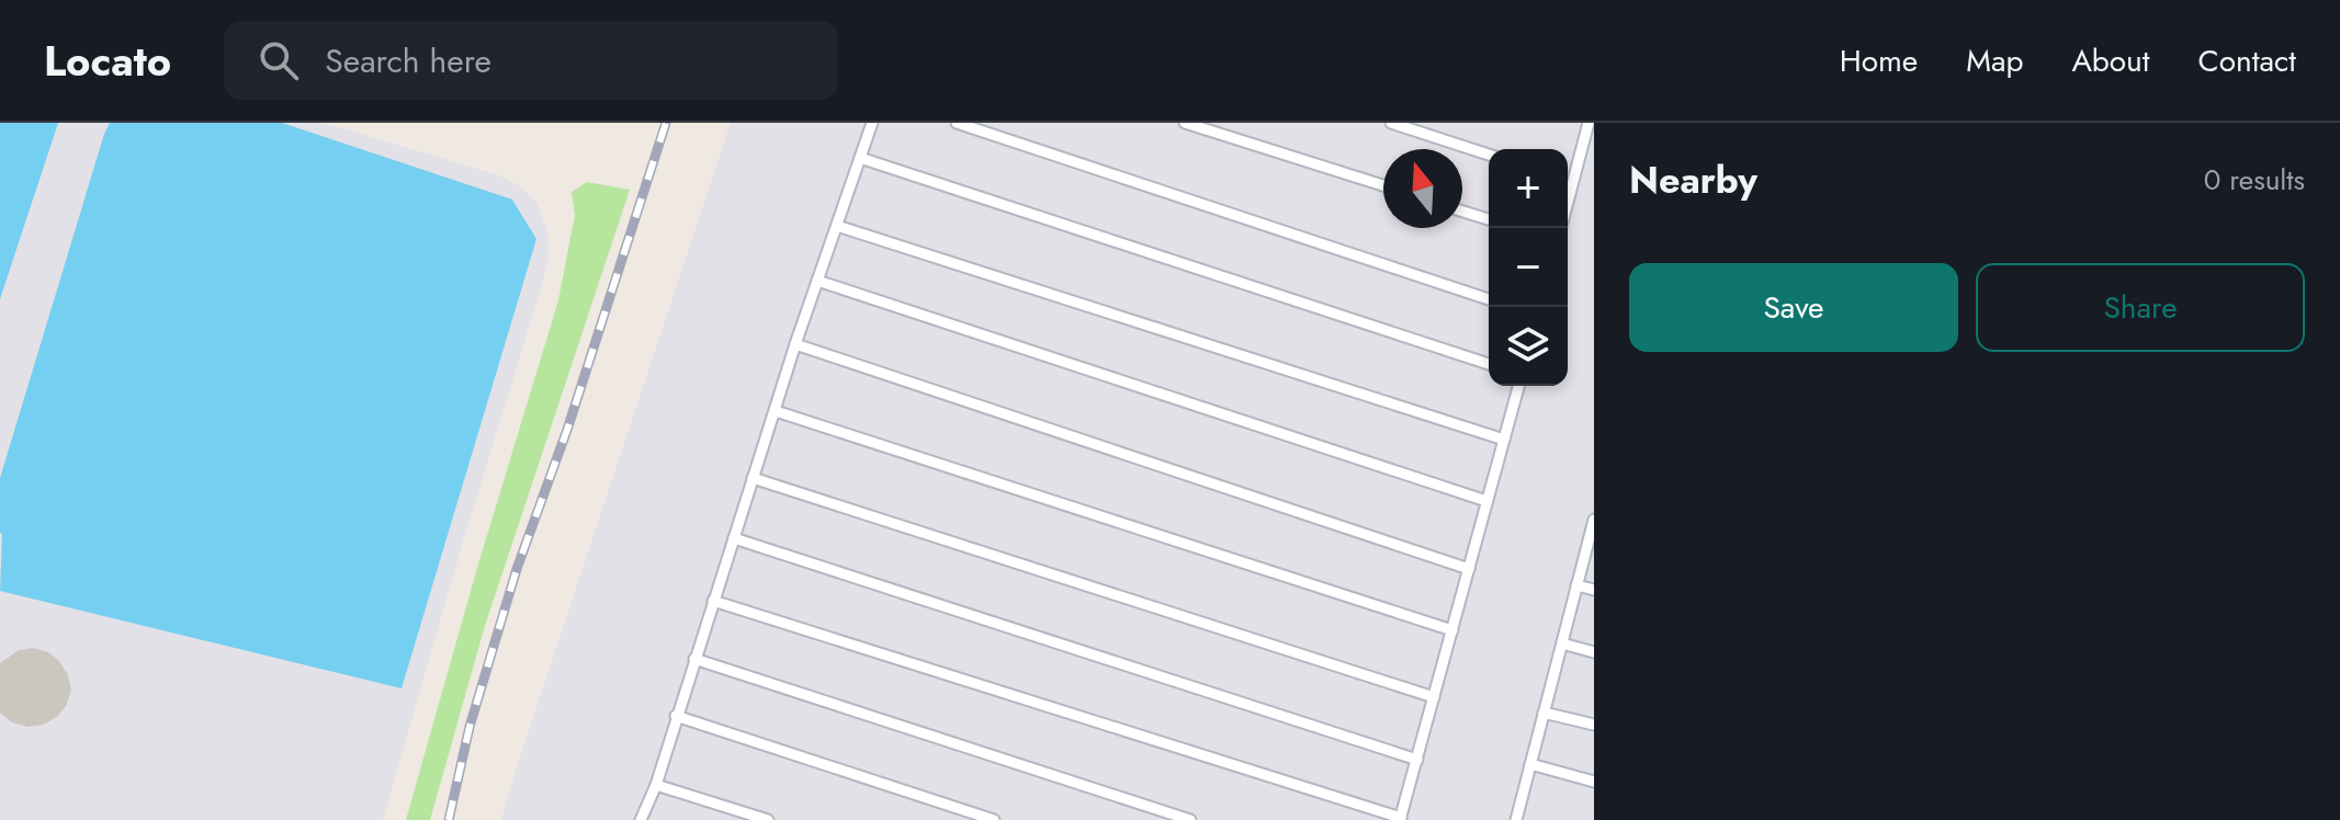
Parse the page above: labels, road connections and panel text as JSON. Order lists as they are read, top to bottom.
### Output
{
  "north": "top",
  "page": {
    "header": "Locato",
    "search": "Search here",
    "nav": [
      "Home",
      "Map",
      "About",
      "Contact"
    ],
    "heading": ["Nearby", "0 results"],
    "map_buttons": ["+", "−"],
    "buttons": ["Save", "Share"]
  }
}
